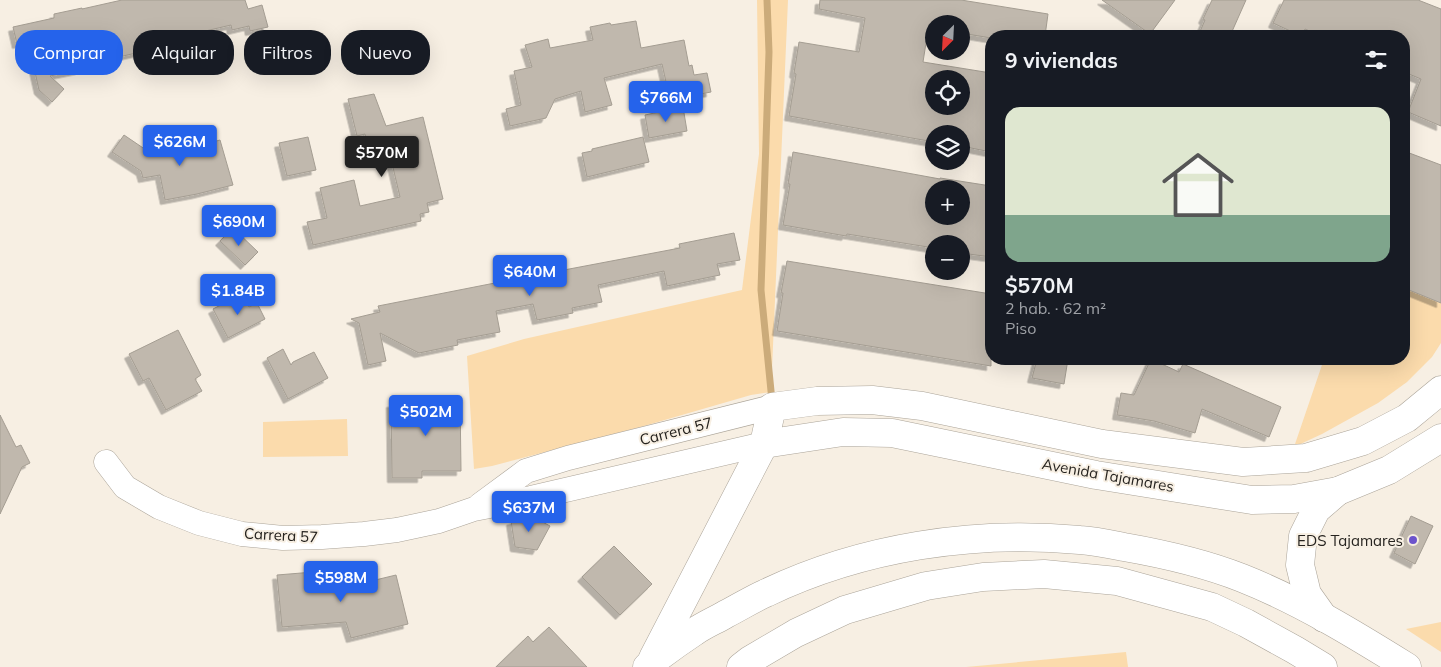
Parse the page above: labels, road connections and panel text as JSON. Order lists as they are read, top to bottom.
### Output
{
  "streets": {
    "main road": ["Avenida Tajamares"],
    "street": ["Carrera 57"]
  },
  "crossings": [
    ["Carrera 57", "Avenida Tajamares"]
  ],
  "places": ["EDS Tajamares"],
  "north": "bottom left",
  "page": {
    "map_buttons": ["+", "−"],
    "chip": [
      "Comprar",
      "Alquilar",
      "Filtros",
      "Nuevo"
    ],
    "heading": "9 viviendas",
    "price": [
      "$766M",
      "$626M",
      "$570M",
      "$690M",
      "$640M",
      "$1.84B",
      "$502M",
      "$637M",
      "$598M"
    ],
    "list": [
      {
        "name": "$570M",
        "note": "2 hab. · 62 m² · Piso"
      }
    ]
  }
}
